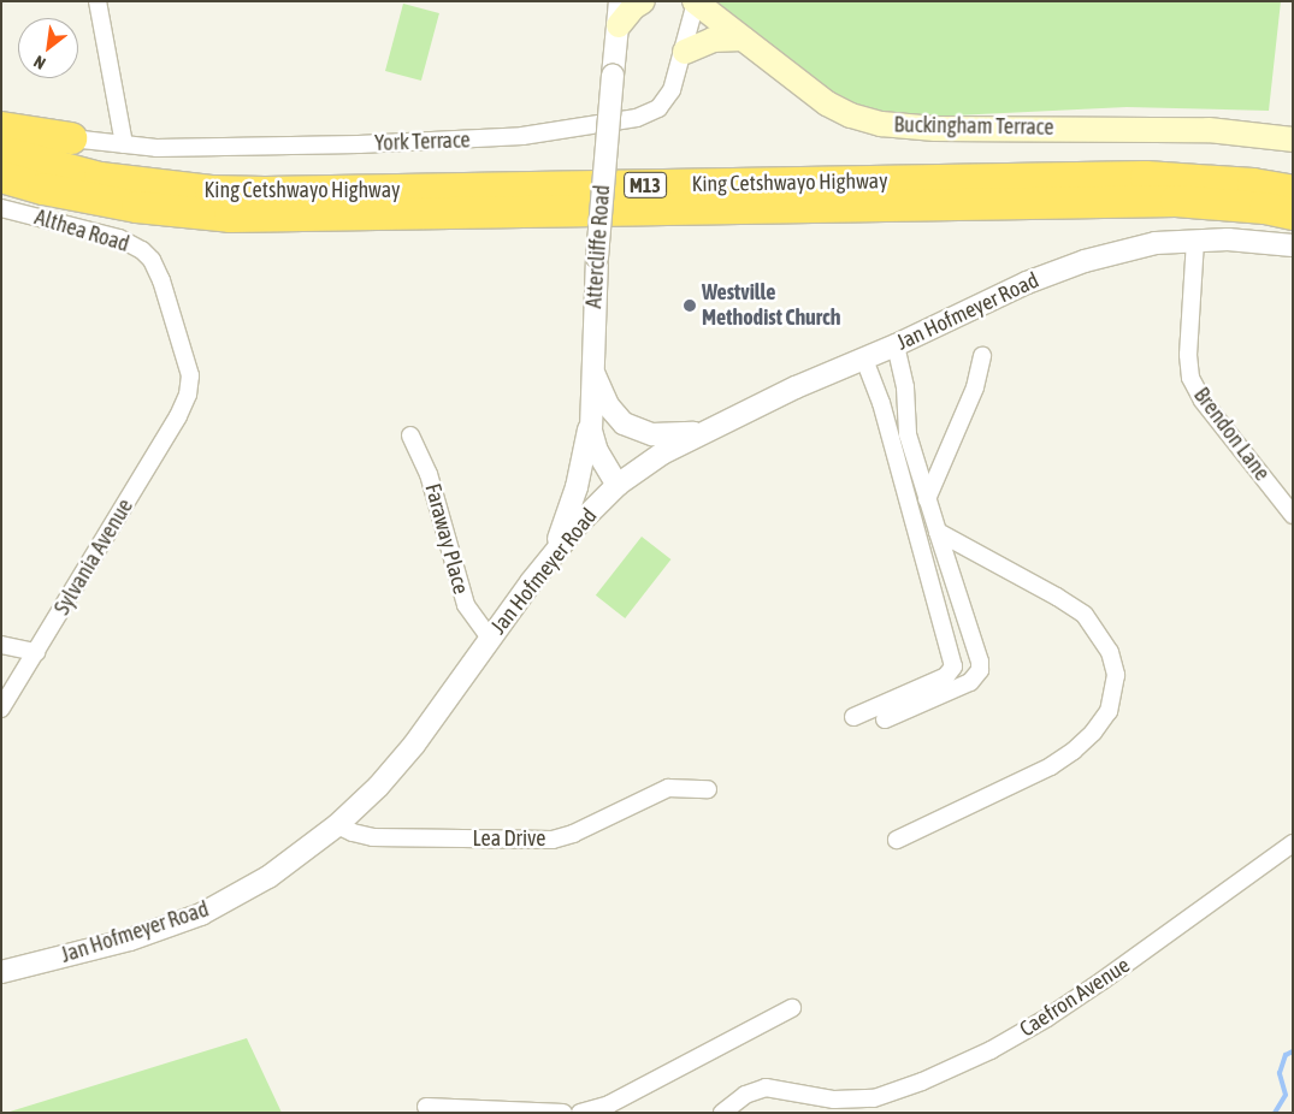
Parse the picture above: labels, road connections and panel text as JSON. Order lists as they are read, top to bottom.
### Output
{
  "streets": {
    "highway": ["King Cetshwayo Highway", "M13"],
    "main road": ["Buckingham Terrace"],
    "street": [
      "York Terrace",
      "Althea Road",
      "Attercliffe Road",
      "Jan Hofmeyer Road",
      "Brendon Lane",
      "Faraway Place",
      "Sylvania Avenue",
      "Lea Drive",
      "Caefron Avenue"
    ]
  },
  "crossings": [
    ["Buckingham Terrace", "York Terrace"],
    ["Althea Road", "Sylvania Avenue"],
    ["Attercliffe Road", "Jan Hofmeyer Road"],
    ["Jan Hofmeyer Road", "Brendon Lane"],
    ["Jan Hofmeyer Road", "Faraway Place"],
    ["Jan Hofmeyer Road", "Lea Drive"]
  ],
  "places": ["Westville Methodist Church"],
  "north": "bottom left"
}
